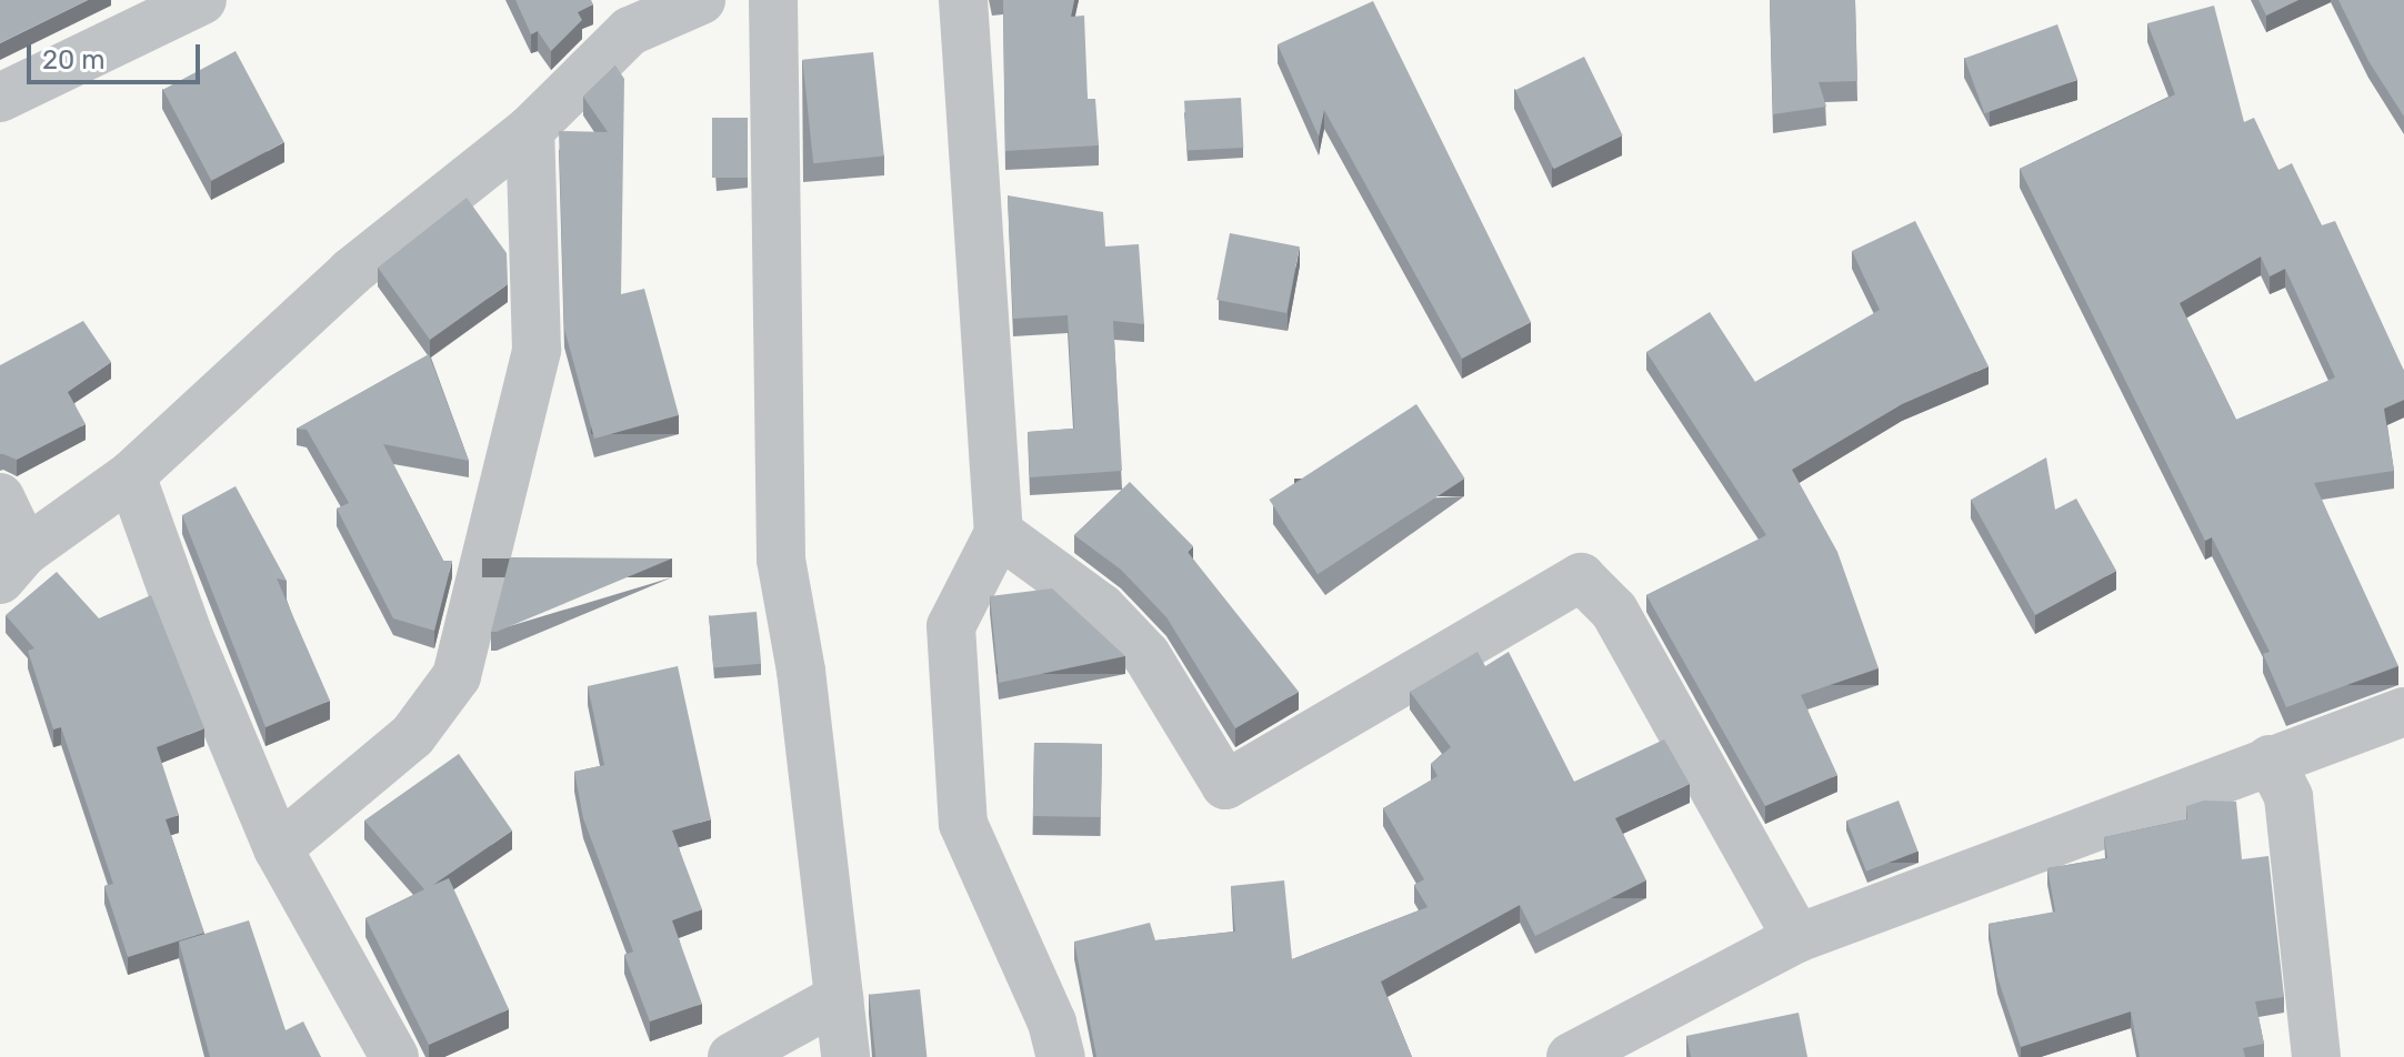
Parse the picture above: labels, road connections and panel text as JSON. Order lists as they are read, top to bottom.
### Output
{
  "scale_bar": "20 m"
}
